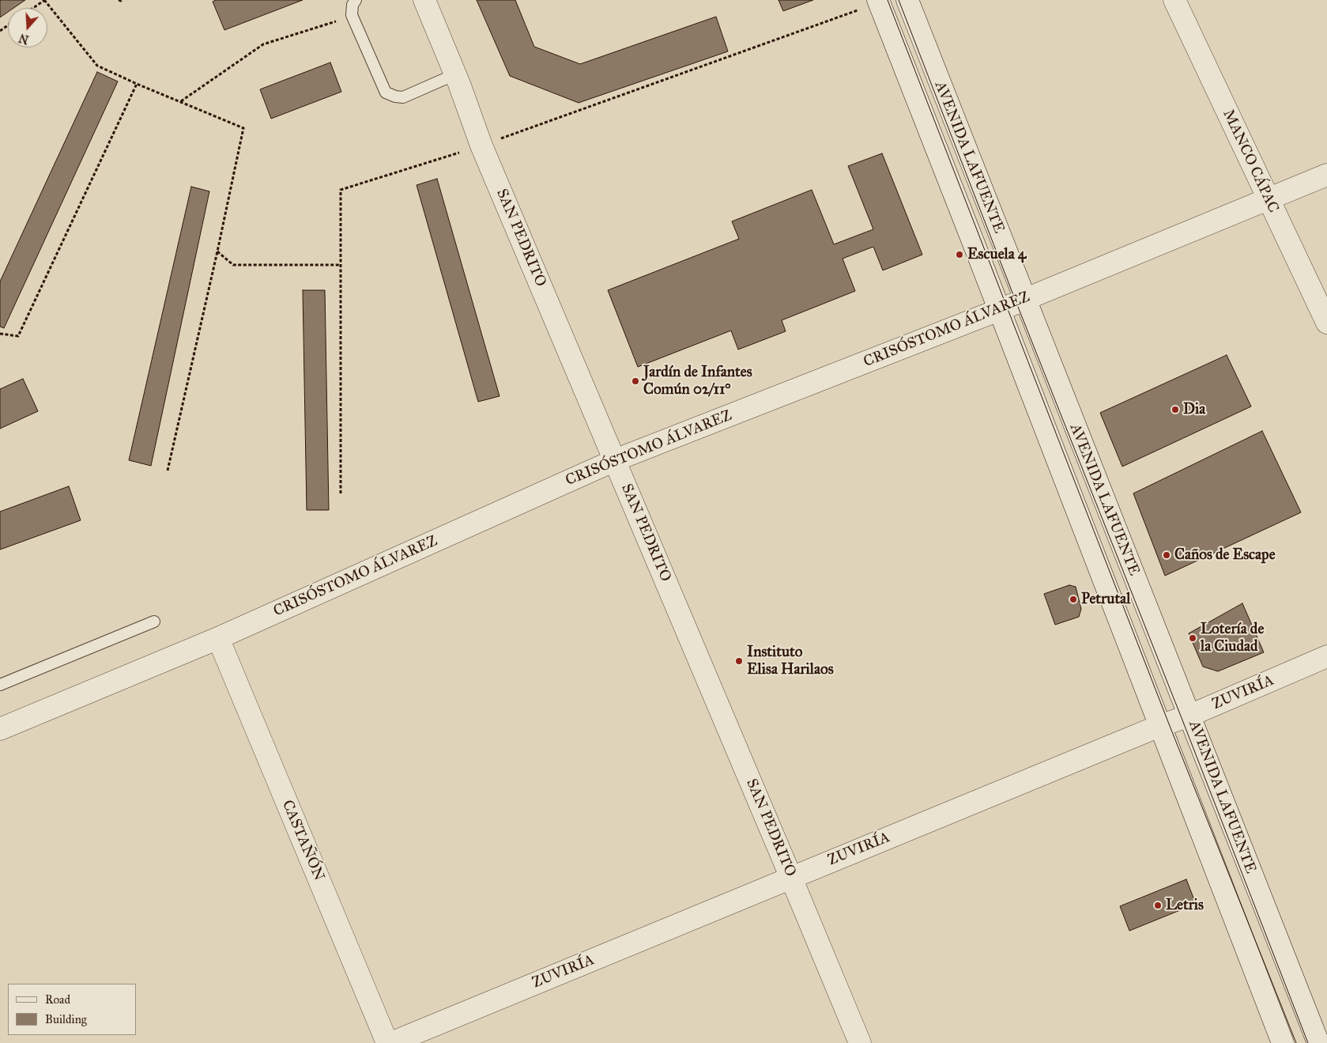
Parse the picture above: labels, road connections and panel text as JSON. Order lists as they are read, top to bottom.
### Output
{
  "streets": {
    "street": [
      "AVENIDA LAFUENTE",
      "MANCO CÁPAC",
      "SAN PEDRITO",
      "CRISÓSTOMO ÁLVAREZ",
      "ZUVIRÍA",
      "CASTAÑÓN"
    ]
  },
  "crossings": [
    ["AVENIDA LAFUENTE", "CRISÓSTOMO ÁLVAREZ"],
    ["AVENIDA LAFUENTE", "ZUVIRÍA"],
    ["MANCO CÁPAC", "CRISÓSTOMO ÁLVAREZ"],
    ["SAN PEDRITO", "CRISÓSTOMO ÁLVAREZ"],
    ["SAN PEDRITO", "ZUVIRÍA"],
    ["CRISÓSTOMO ÁLVAREZ", "CASTAÑÓN"]
  ],
  "places": [
    "Escuela 4",
    "Jardín de Infantes Común 02/11°",
    "Dia",
    "Caños de Escape",
    "Petrutal",
    "Lotería de la Ciudad",
    "Instituto Elisa Harilaos",
    "Letris"
  ],
  "legend": ["Road", "Building"],
  "north": "bottom"
}
